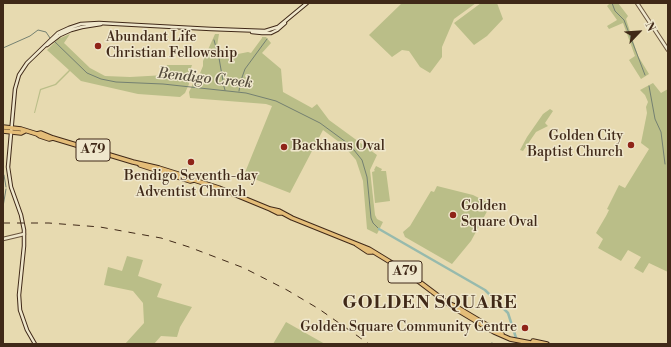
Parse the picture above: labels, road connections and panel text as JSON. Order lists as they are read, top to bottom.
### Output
{
  "streets": {
    "highway": ["A79"]
  },
  "districts": ["GOLDEN SQUARE"],
  "water": ["Bendigo Creek"],
  "places": [
    "Abundant Life Christian Fellowship",
    "Golden City Baptist Church",
    "Backhaus Oval",
    "Bendigo Seventh-day Adventist Church",
    "Golden Square Oval",
    "Golden Square Community Centre"
  ],
  "north": "top right"
}
